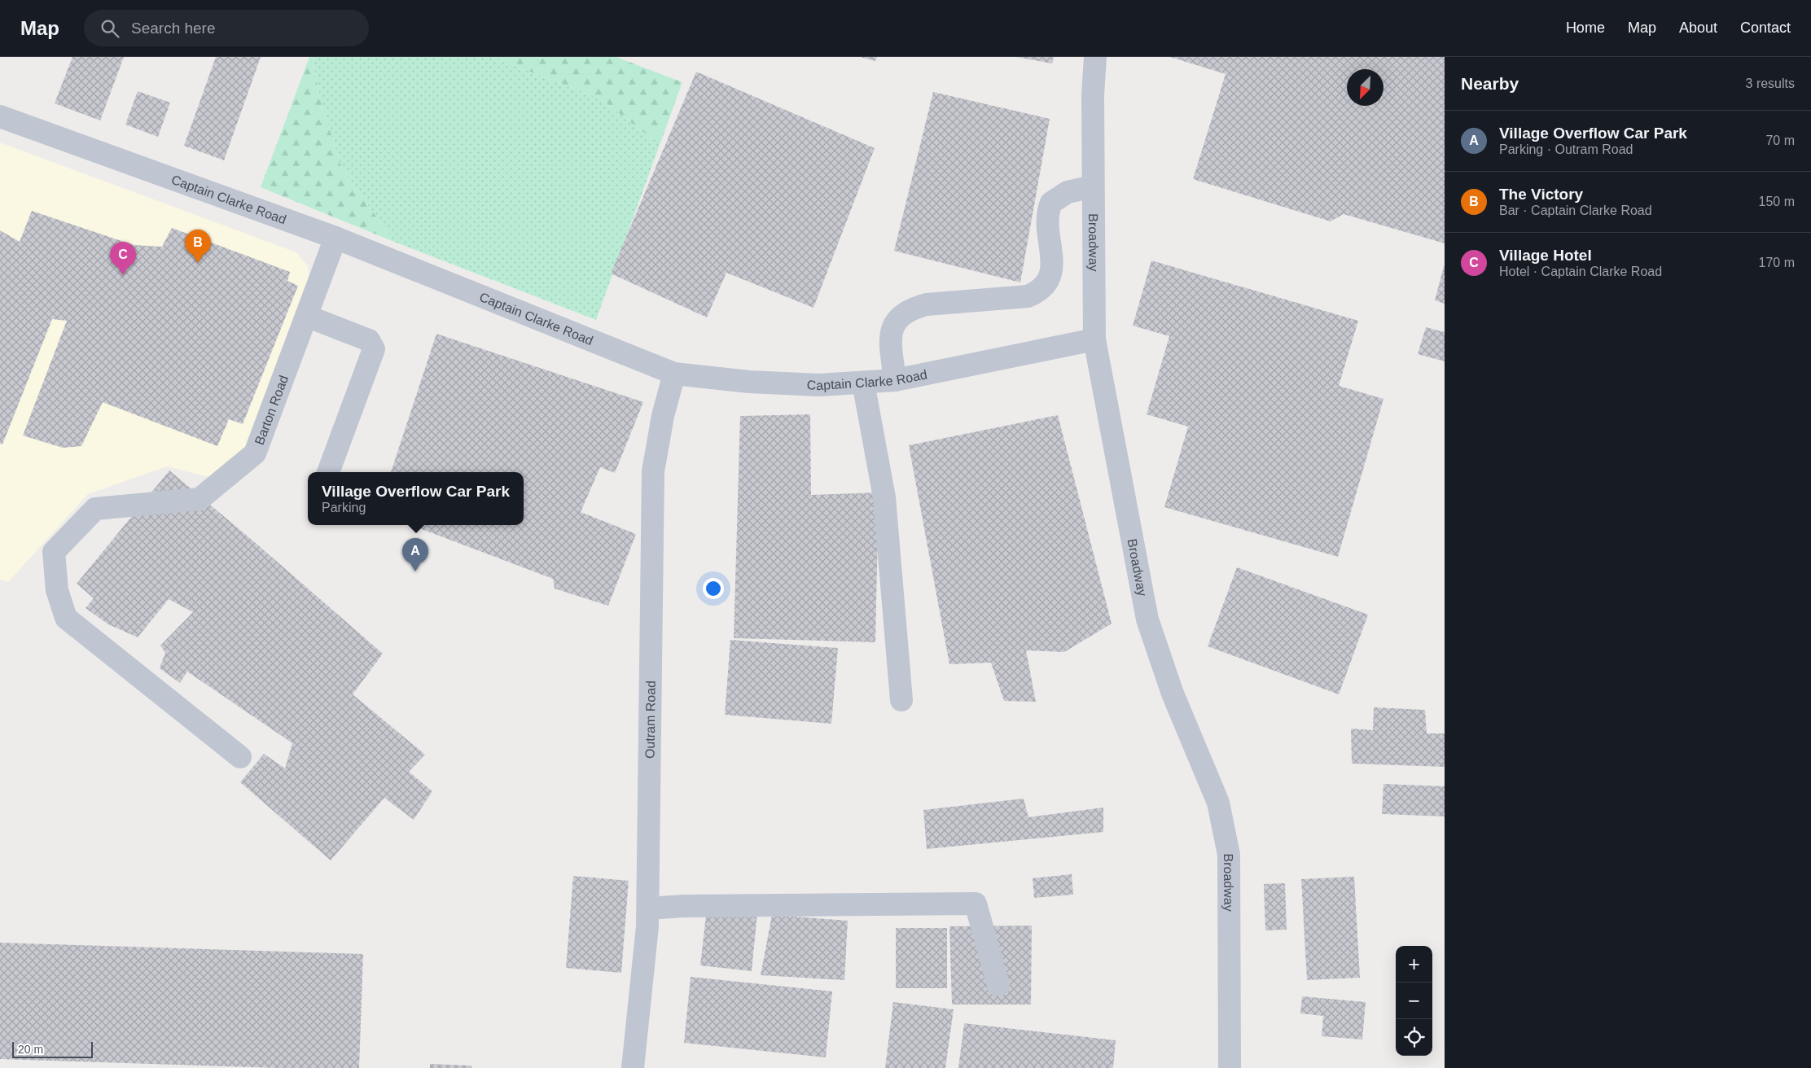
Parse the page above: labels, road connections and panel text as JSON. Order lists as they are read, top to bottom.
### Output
{
  "streets": {
    "street": [
      "Captain Clarke Road",
      "Broadway",
      "Barton Road",
      "Outram Road"
    ]
  },
  "crossings": [
    ["Captain Clarke Road", "Broadway"],
    ["Captain Clarke Road", "Barton Road"],
    ["Captain Clarke Road", "Outram Road"]
  ],
  "scale_bar": "20 m",
  "north": "bottom left",
  "page": {
    "header": "Map",
    "search": "Search here",
    "nav": [
      "Home",
      "Map",
      "About",
      "Contact"
    ],
    "heading": ["Nearby", "3 results"],
    "list": [
      {
        "mark": "A",
        "name": "Village Overflow Car Park",
        "note": "Parking · Outram Road",
        "value": "70 m"
      },
      {
        "mark": "B",
        "name": "The Victory",
        "note": "Bar · Captain Clarke Road",
        "value": "150 m"
      },
      {
        "mark": "C",
        "name": "Village Hotel",
        "note": "Hotel · Captain Clarke Road",
        "value": "170 m"
      }
    ],
    "pins": ["B", "C", "A"],
    "popup": ["Village Overflow Car Park", "Parking"],
    "map_buttons": ["+", "−"],
    "scale": "20 m"
  }
}
